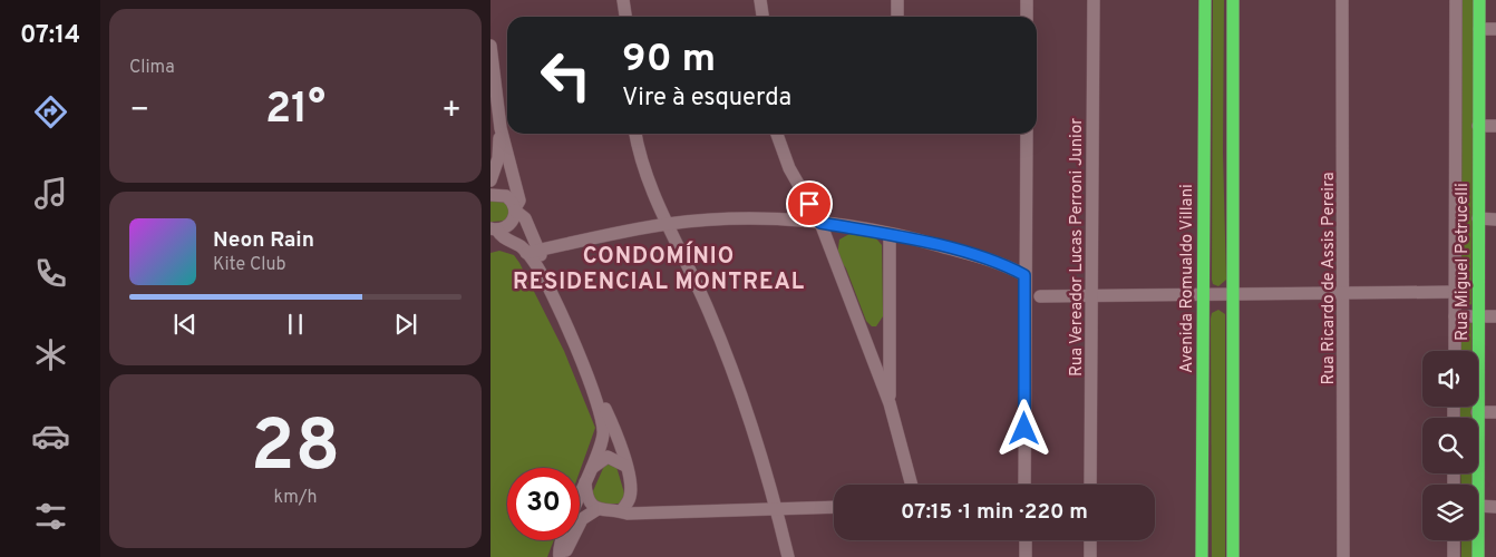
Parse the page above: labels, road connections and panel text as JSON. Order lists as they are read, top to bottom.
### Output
{
  "streets": {
    "street": [
      "Rua Vereador Lucas Perroni Junior",
      "Rua Miguel Petrucelli",
      "Avenida Romualdo Villani",
      "Rua Ricardo de Assis Pereira"
    ]
  },
  "districts": ["CONDOMÍNIO RESIDENCIAL MONTREAL"],
  "page": {
    "tabs": "07:14",
    "tile": [
      "Clima",
      ["28", "km/h"]
    ],
    "turn": ["90 m", "Vire à esquerda"],
    "heat": ["−", "21°", "+"],
    "song": ["Neon Rain", "Kite Club"],
    "limit": "30",
    "trip": "07:15 · 1 min · 220 m"
  }
}
